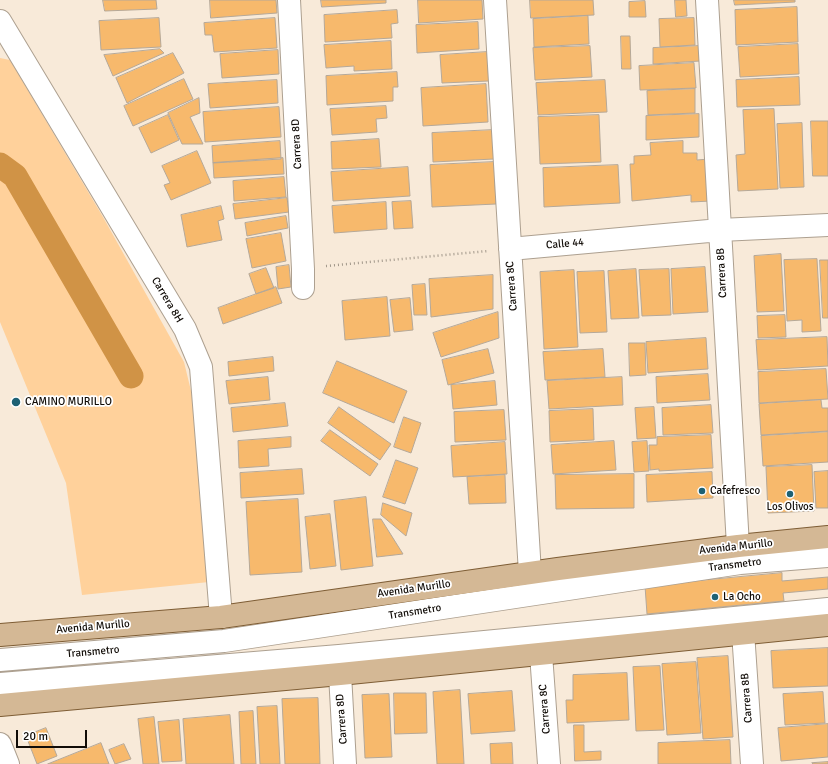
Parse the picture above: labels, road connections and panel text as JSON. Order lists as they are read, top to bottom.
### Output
{
  "streets": {
    "main road": ["Avenida Murillo"],
    "street": [
      "Carrera 8D",
      "Calle 44",
      "Carrera 8B",
      "Carrera 8C",
      "Carrera 8H",
      "Transmetro"
    ]
  },
  "crossings": [
    ["Calle 44", "Carrera 8B"],
    ["Calle 44", "Carrera 8C"],
    ["Carrera 8B", "Avenida Murillo"],
    ["Carrera 8C", "Avenida Murillo"],
    ["Carrera 8H", "Avenida Murillo"]
  ],
  "places": [
    "CAMINO MURILLO",
    "Cafefresco",
    "Los Olivos",
    "La Ocho"
  ],
  "scale_bar": "20 m"
}
